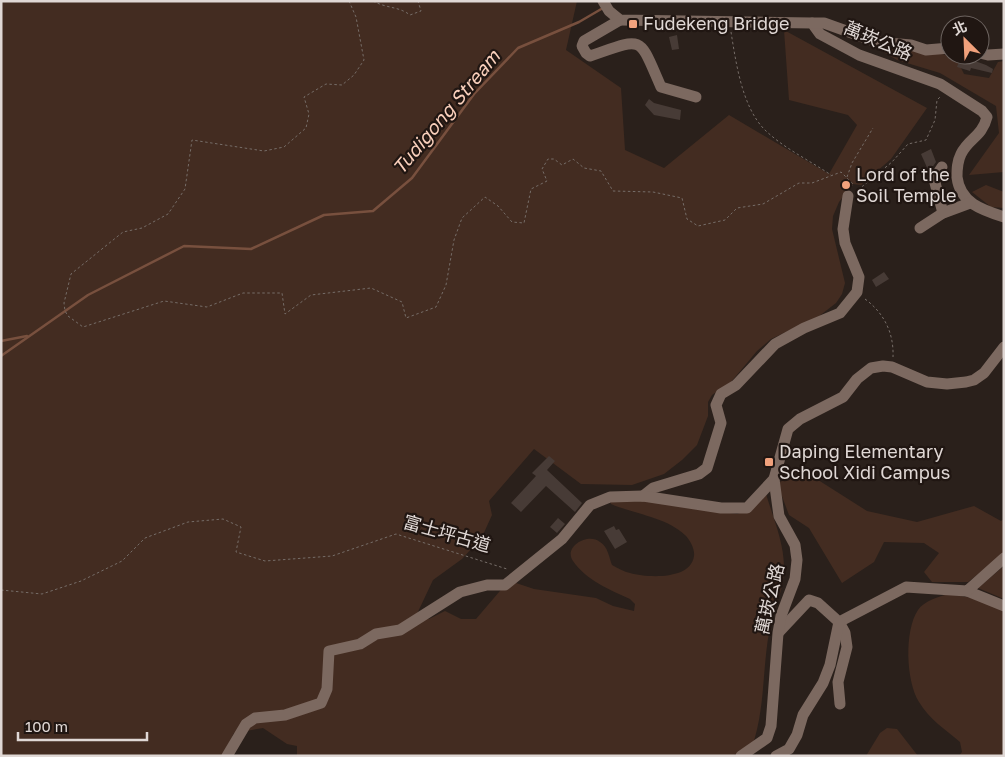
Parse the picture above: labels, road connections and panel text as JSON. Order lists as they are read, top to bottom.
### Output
{
  "streets": {
    "street": ["萬崁公路"],
    "path": ["富士坪古道"]
  },
  "water": ["Tudigong Stream"],
  "places": {
    "transit": ["Fudekeng Bridge", "Daping Elementary School Xidi Campus"],
    "other": ["Lord of the Soil Temple"]
  },
  "scale_bar": "100 m",
  "north": "top left"
}
